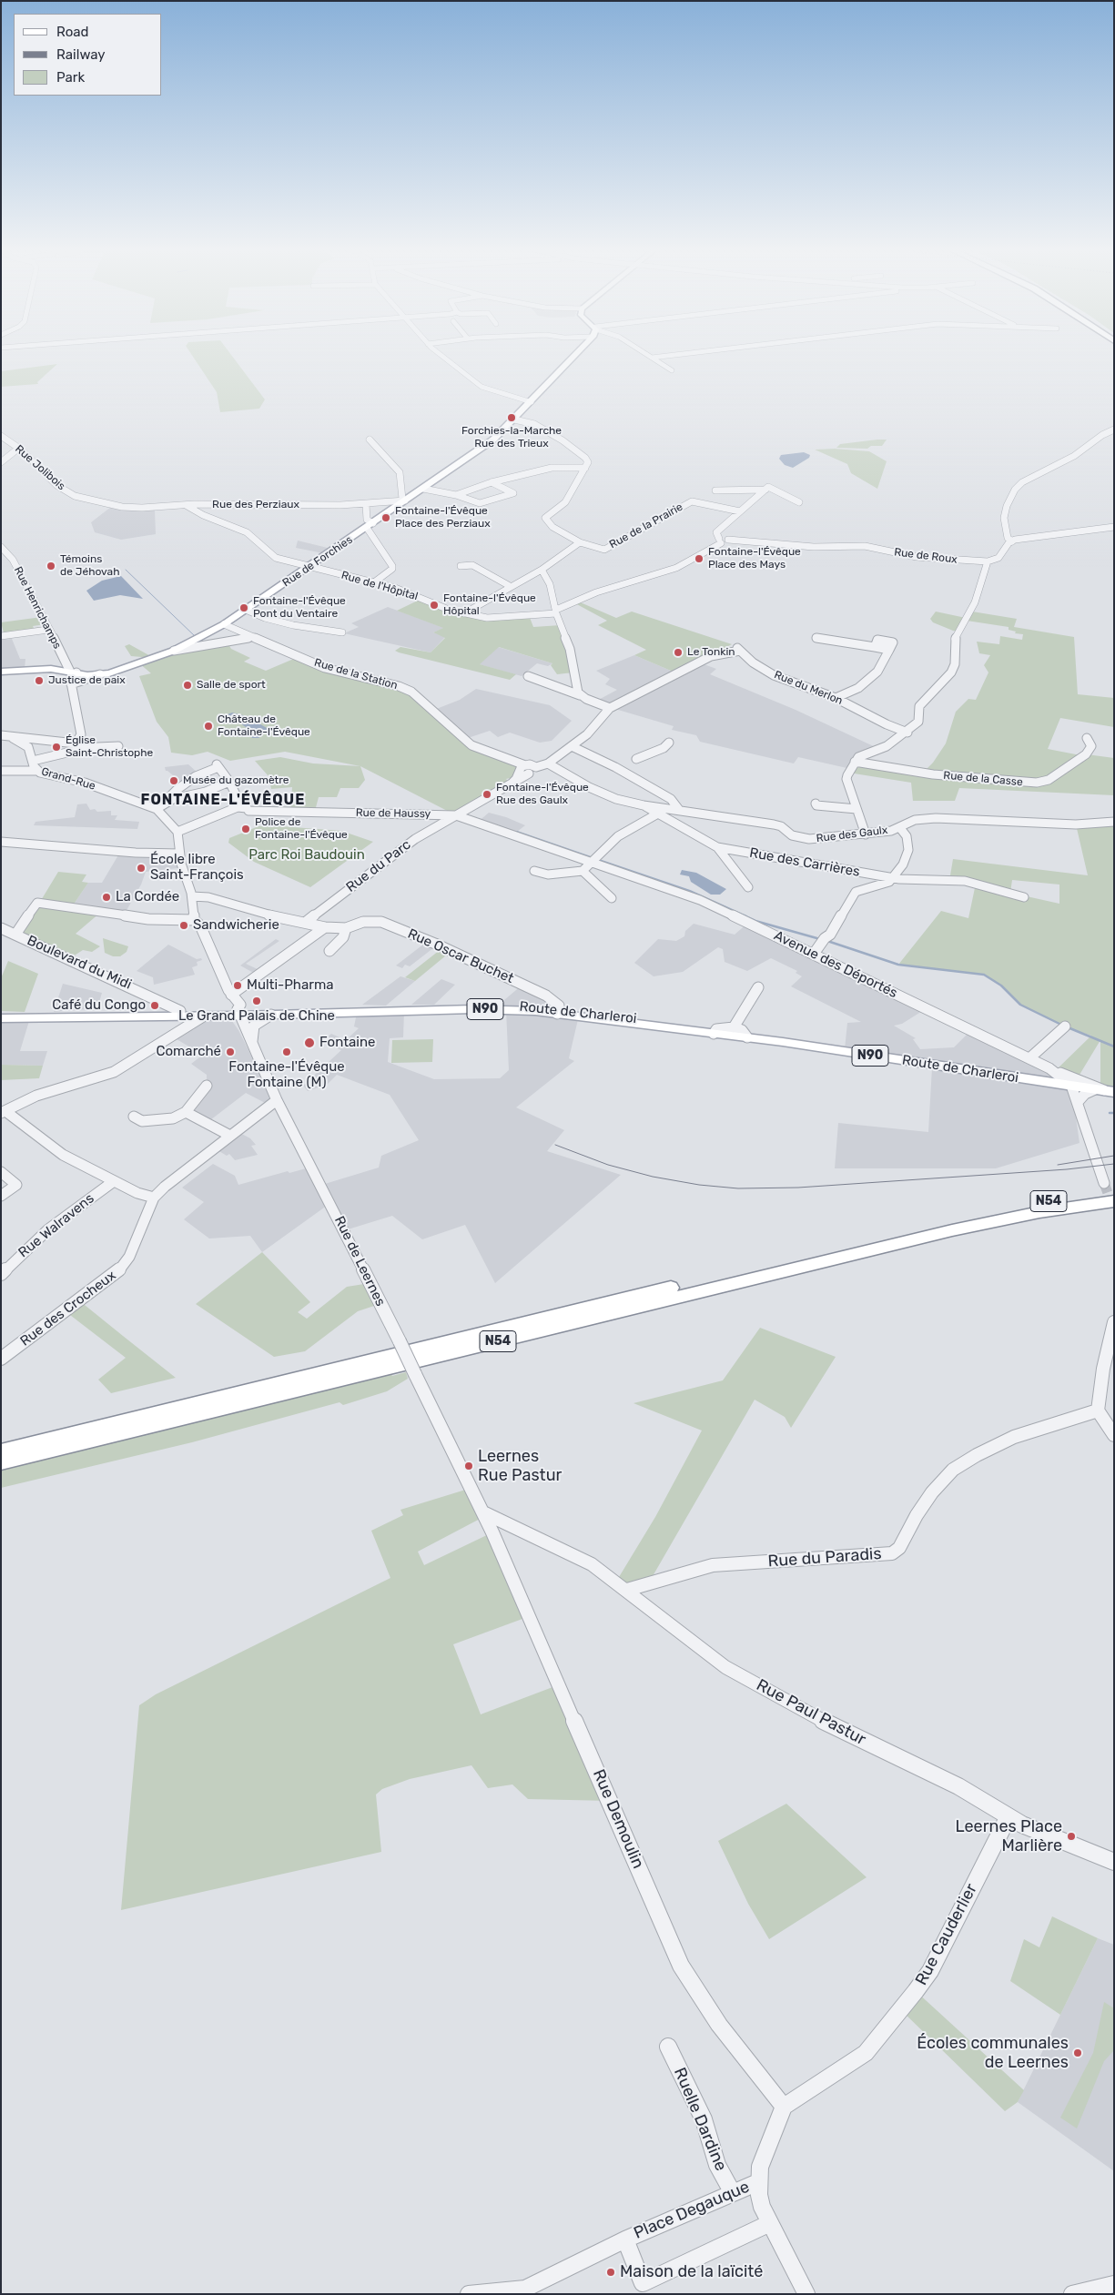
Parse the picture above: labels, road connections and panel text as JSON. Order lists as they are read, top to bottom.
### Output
{
  "streets": {
    "highway": ["N54"],
    "main road": ["Rue de Forchies", "N90", "Route de Charleroi"],
    "street": [
      "Rue Jolibois",
      "Rue des Perziaux",
      "Rue de la Prairie",
      "Rue de Roux",
      "Rue de l'Hôpital",
      "Rue Henrichamps",
      "Rue de la Station",
      "Rue du Merlon",
      "Grand-Rue",
      "Rue de la Casse",
      "Rue de Haussy",
      "Rue des Gaulx",
      "Rue des Carrières",
      "Rue du Parc",
      "Rue Oscar Buchet",
      "Boulevard du Midi",
      "Avenue des Déportés",
      "Rue Walravens",
      "Rue de Leernes",
      "Rue des Crocheux",
      "Rue du Paradis",
      "Rue Paul Pastur",
      "Rue Demoulin",
      "Rue Cauderlier",
      "Ruelle Dardine",
      "Place Degauque"
    ]
  },
  "crossings": [
    ["Rue Jolibois", "Rue des Perziaux"],
    ["Rue des Perziaux", "Rue de Forchies"],
    ["Rue des Perziaux", "Rue de l'Hôpital"],
    ["Rue de Forchies", "Rue de l'Hôpital"],
    ["Rue de Forchies", "Rue de la Station"],
    ["Rue de la Station", "Rue du Parc"],
    ["Grand-Rue", "Rue de Haussy"],
    ["Rue de Haussy", "Rue du Parc"],
    ["Rue de Haussy", "Avenue des Déportés"],
    ["Rue des Gaulx", "Rue du Parc"],
    ["Rue du Parc", "Avenue des Déportés"],
    ["Rue Oscar Buchet", "Route de Charleroi"],
    ["Boulevard du Midi", "N90"],
    ["Avenue des Déportés", "Route de Charleroi"],
    ["N90", "Route de Charleroi"],
    ["N90", "Rue de Leernes"],
    ["Route de Charleroi", "Rue de Leernes"],
    ["Rue de Leernes", "Rue des Crocheux"],
    ["Rue de Leernes", "Rue Demoulin"],
    ["Rue du Paradis", "Rue Paul Pastur"],
    ["Rue Paul Pastur", "Rue Cauderlier"],
    ["Rue Demoulin", "Rue Cauderlier"],
    ["Rue Demoulin", "Place Degauque"],
    ["Rue Cauderlier", "Place Degauque"],
    ["Ruelle Dardine", "Place Degauque"]
  ],
  "districts": ["FONTAINE-L'ÉVÊQUE"],
  "parks": ["Parc Roi Baudouin"],
  "places": [
    "Forchies-la-Marche Rue des Trieux",
    "Fontaine-l'Évêque Place des Perziaux",
    "Fontaine-l'Évêque Place des Mays",
    "Témoins de Jéhovah",
    "Fontaine-l'Évêque Hôpital",
    "Fontaine-l'Évêque Pont du Ventaire",
    "Le Tonkin",
    "Justice de paix",
    "Salle de sport",
    "Château de Fontaine-l'Évêque",
    "Église Saint-Christophe",
    "Musée du gazomètre",
    "Fontaine-l'Évêque Rue des Gaulx",
    "Police de Fontaine-l'Évêque",
    "École libre Saint-François",
    "La Cordée",
    "Sandwicherie",
    "Multi-Pharma",
    "Le Grand Palais de Chine",
    "Café du Congo",
    "Fontaine",
    "Comarché",
    "Fontaine-l'Évêque Fontaine (M)",
    "Leernes Rue Pastur",
    "Leernes Place Marlière",
    "Écoles communales de Leernes",
    "Maison de la laïcité"
  ],
  "legend": ["Road", "Railway", "Park"]
}
